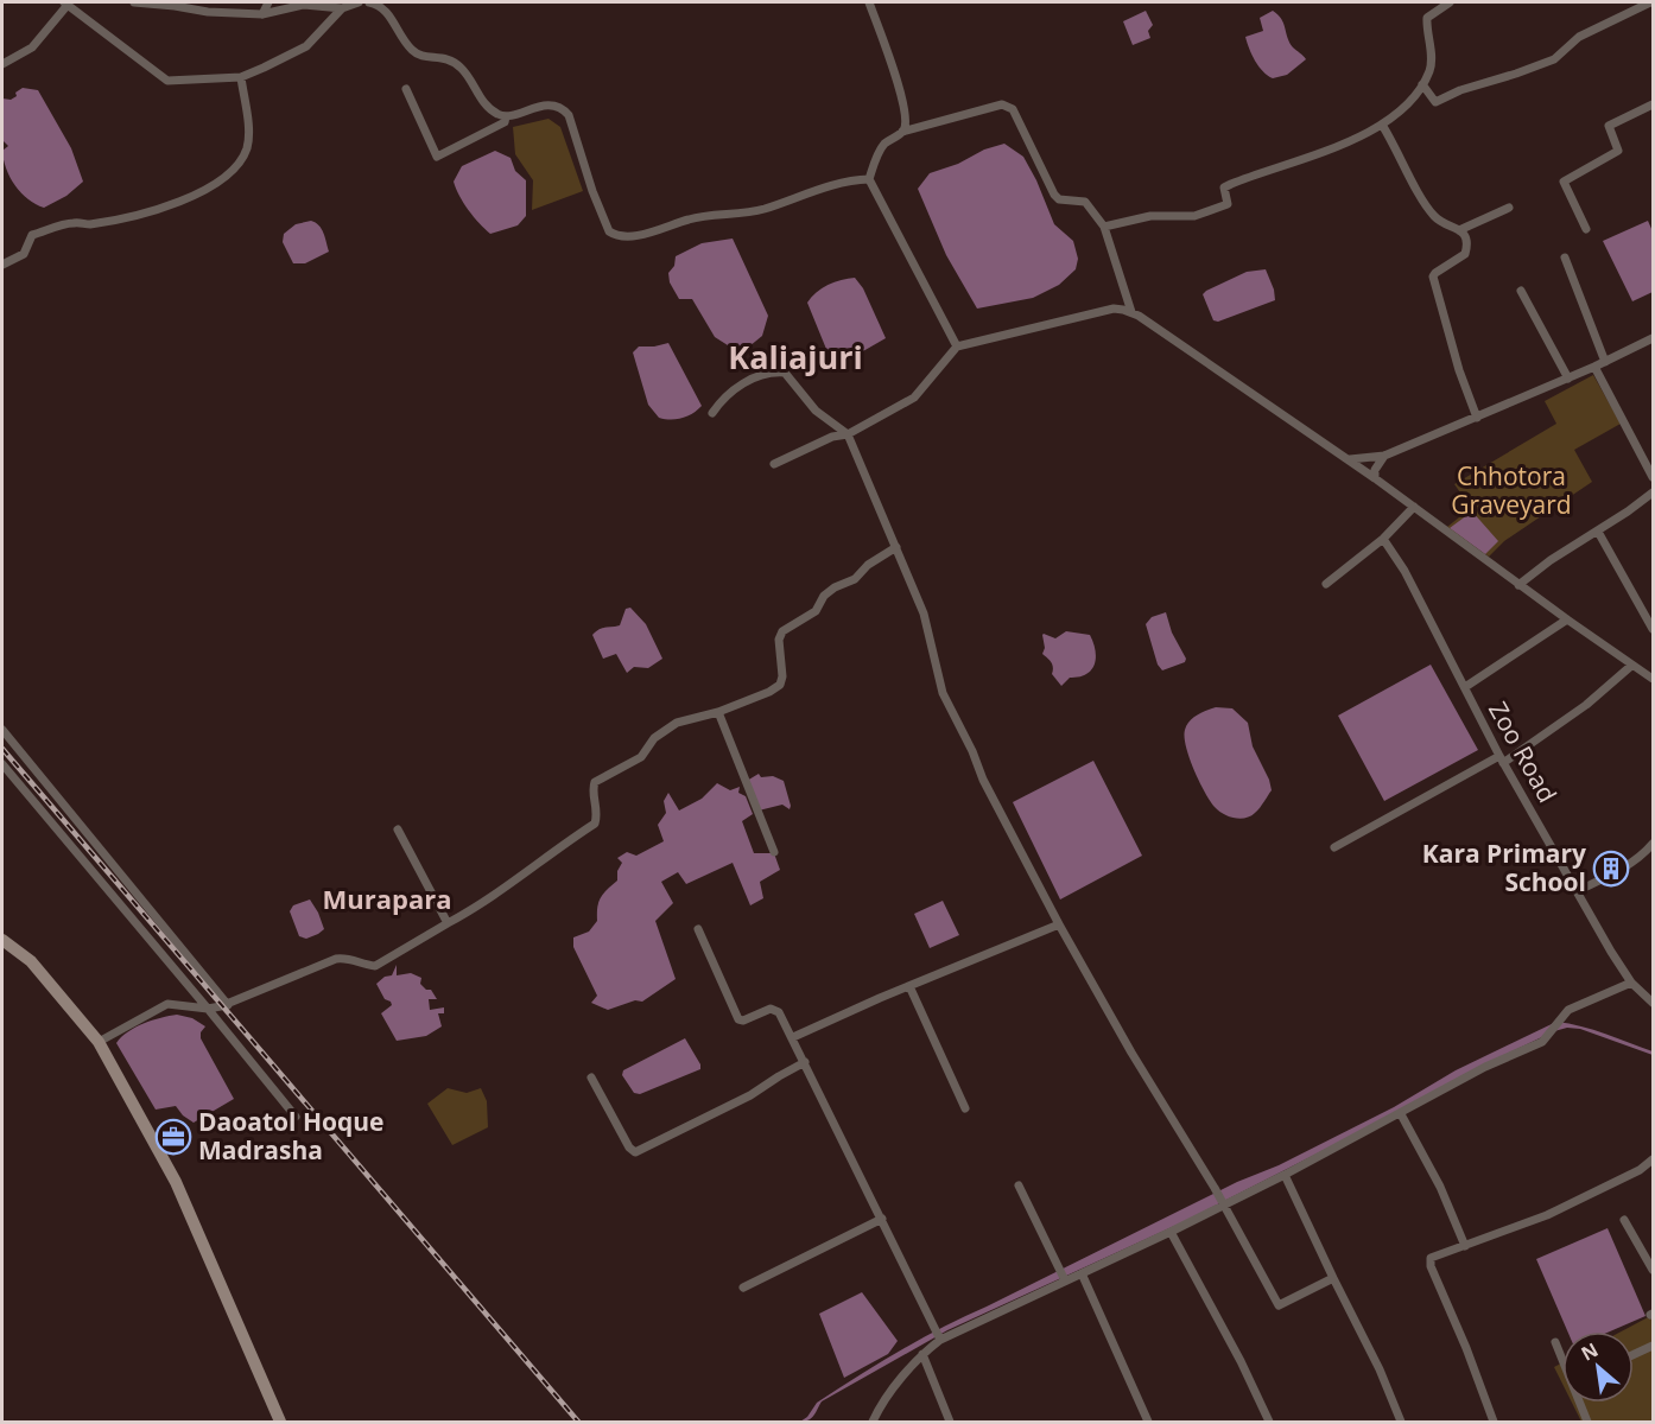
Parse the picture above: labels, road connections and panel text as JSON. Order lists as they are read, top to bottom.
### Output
{
  "streets": {
    "street": ["Zoo Road"]
  },
  "districts": ["Kaliajuri", "Murapara"],
  "parks": ["Chhotora Graveyard"],
  "places": {
    "building": ["Kara Primary School"],
    "office": ["Daoatol Hoque Madrasha"]
  },
  "north": "top left"
}
